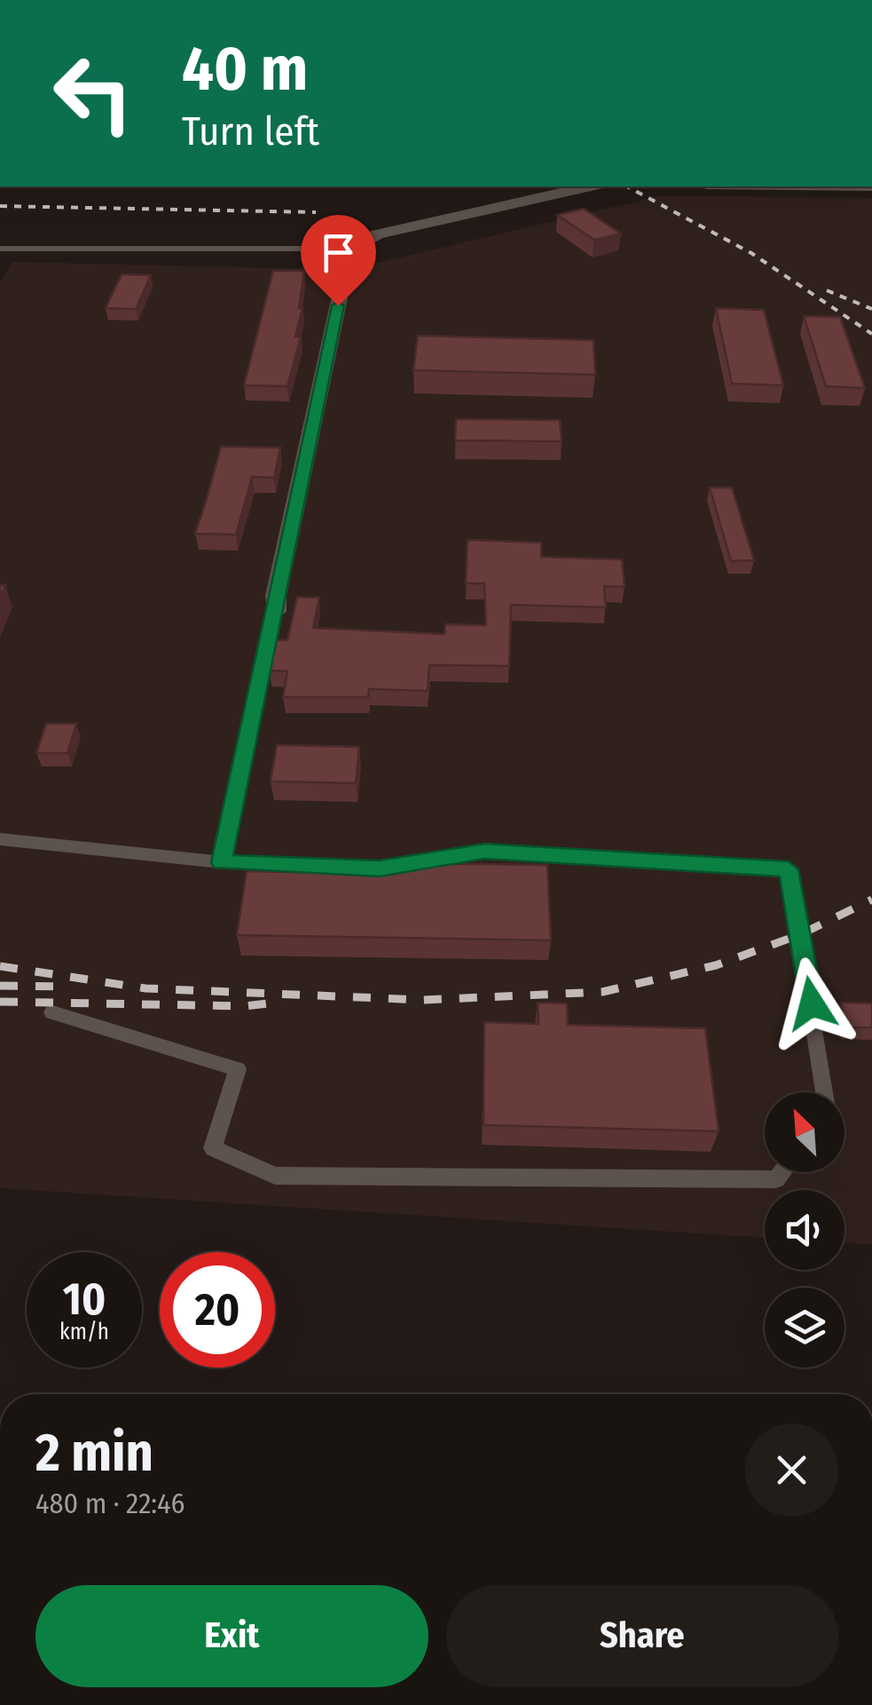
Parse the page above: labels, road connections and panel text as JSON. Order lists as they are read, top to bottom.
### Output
{
  "north": "top left",
  "page": {
    "turn": ["40 m", "Turn left"],
    "speed": "10 km/h",
    "limit": "20",
    "heading": ["2 min", "480 m · 22:46"],
    "buttons": ["Exit", "Share"]
  }
}
